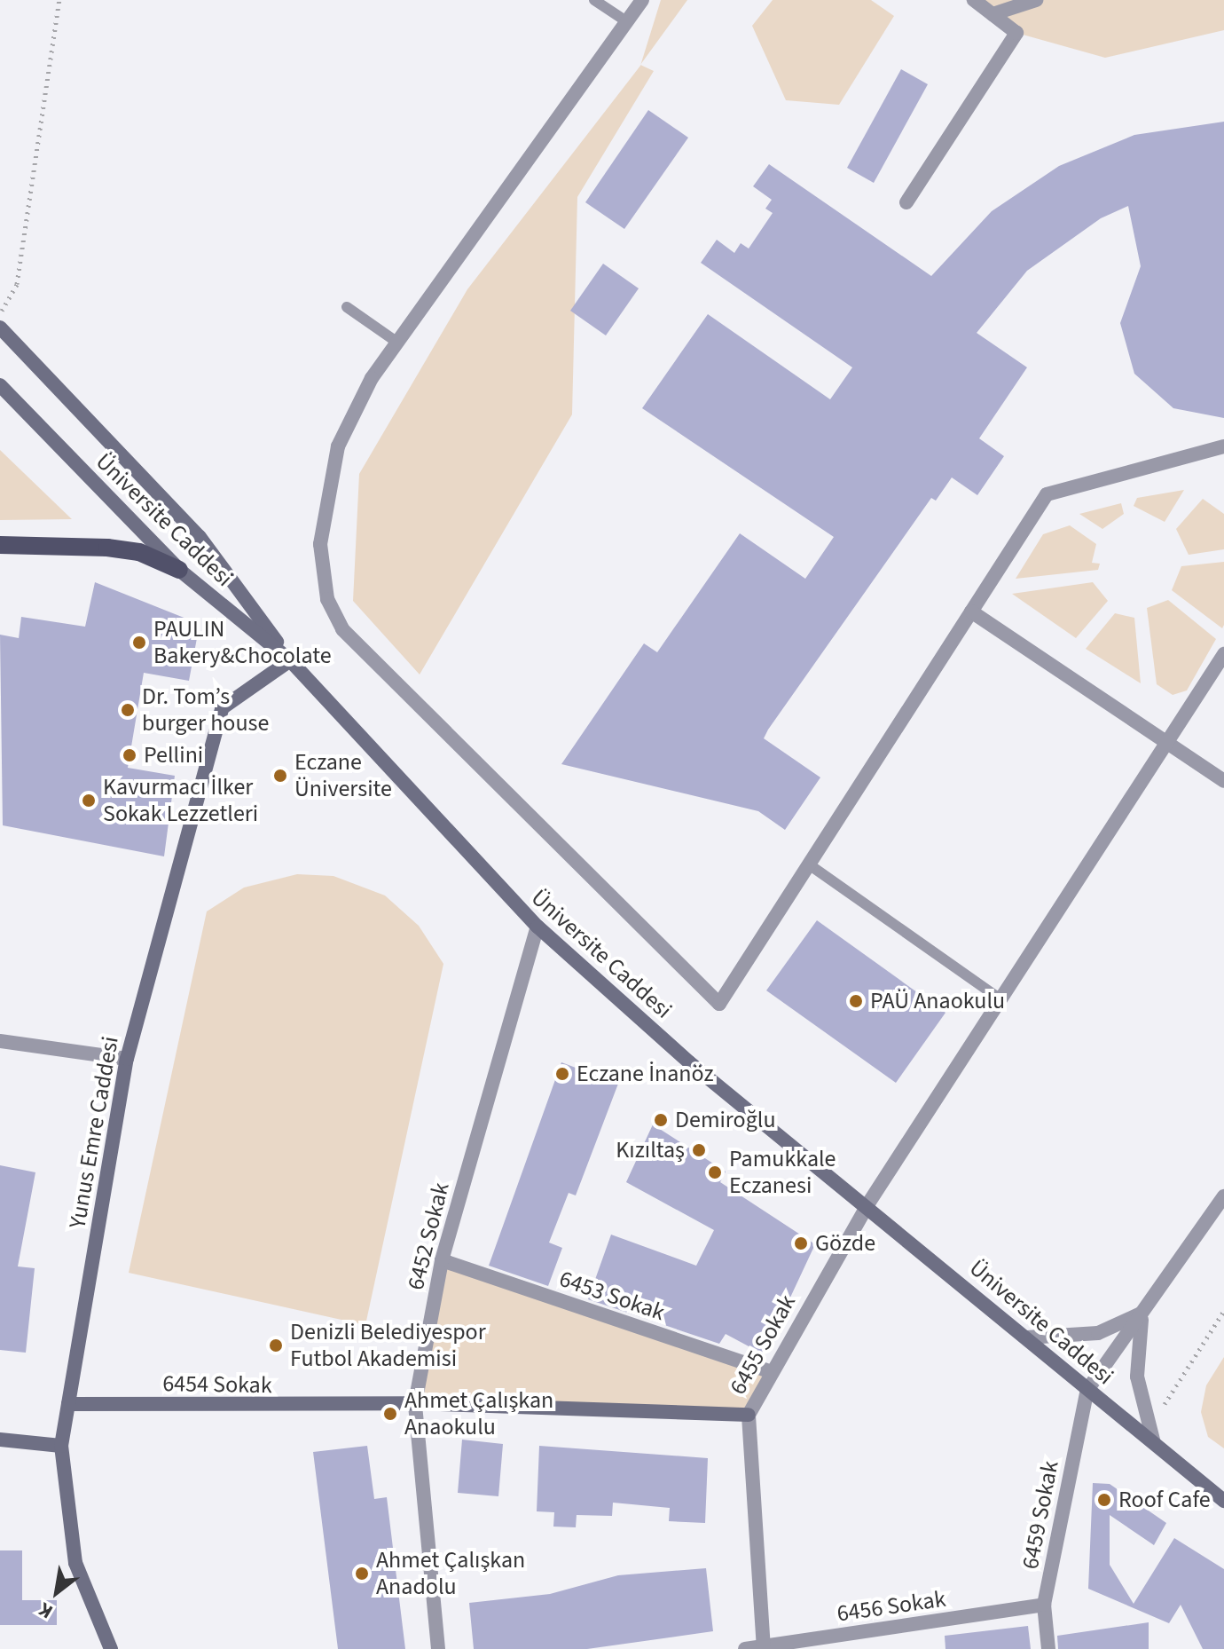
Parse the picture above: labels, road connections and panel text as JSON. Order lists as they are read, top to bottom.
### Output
{
  "streets": {
    "main road": ["Üniversite Caddesi", "Yunus Emre Caddesi", "6454 Sokak"],
    "street": [
      "6452 Sokak",
      "6453 Sokak",
      "6455 Sokak",
      "6459 Sokak",
      "6456 Sokak"
    ]
  },
  "crossings": [
    ["Üniversite Caddesi", "Yunus Emre Caddesi"],
    ["Üniversite Caddesi", "6452 Sokak"],
    ["Üniversite Caddesi", "6455 Sokak"],
    ["Üniversite Caddesi", "6459 Sokak"],
    ["Yunus Emre Caddesi", "6454 Sokak"],
    ["6452 Sokak", "6453 Sokak"],
    ["6452 Sokak", "6454 Sokak"],
    ["6453 Sokak", "6455 Sokak"],
    ["6455 Sokak", "6454 Sokak"],
    ["6455 Sokak", "6456 Sokak"],
    ["6459 Sokak", "6456 Sokak"]
  ],
  "places": [
    "PAULIN Bakery&Chocolate",
    "Dr. Tom’s burger house",
    "Pellini",
    "Eczane Üniversite",
    "Kavurmacı İlker Sokak Lezzetleri",
    "PAÜ Anaokulu",
    "Eczane İnanöz",
    "Demiroğlu",
    "Kızıltaş",
    "Pamukkale Eczanesi",
    "Gözde",
    "Denizli Belediyespor Futbol Akademisi",
    "Ahmet Çalışkan Anaokulu",
    "Roof Cafe",
    "Ahmet Çalışkan Anadolu"
  ],
  "north": "bottom left"
}
